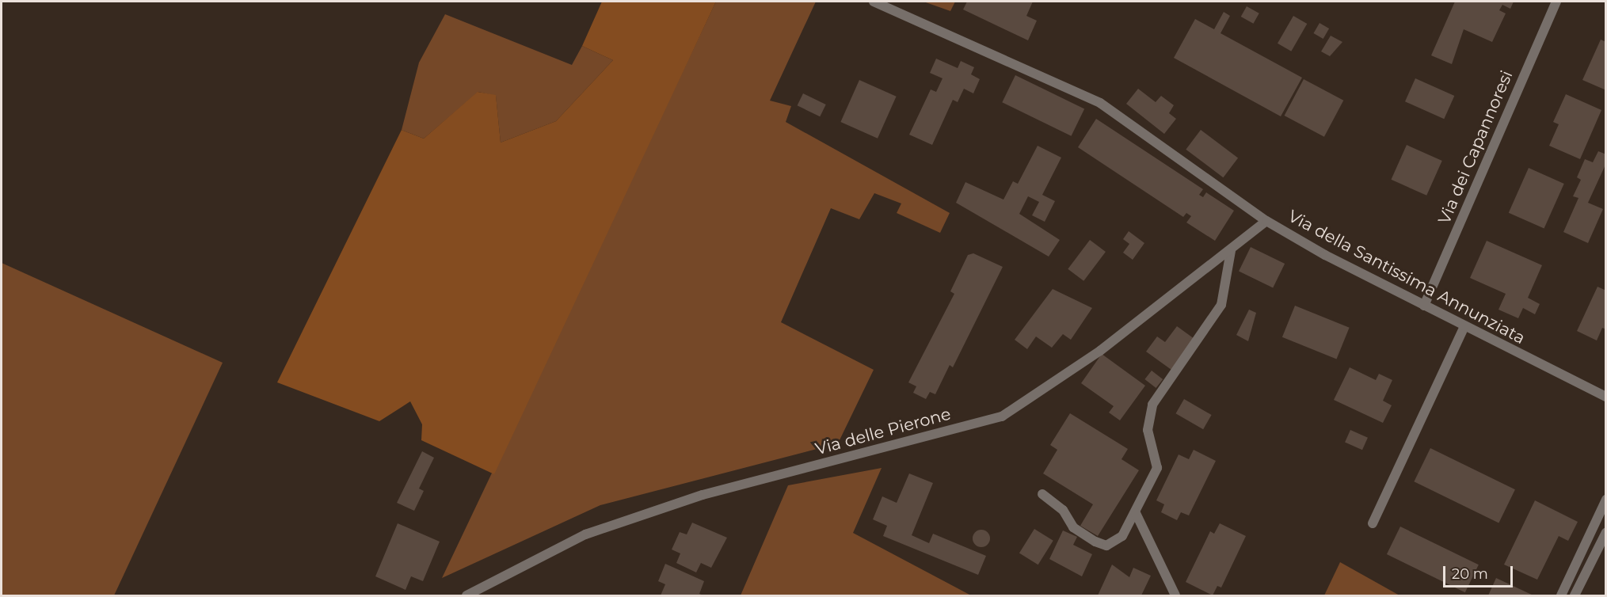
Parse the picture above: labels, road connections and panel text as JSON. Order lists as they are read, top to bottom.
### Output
{
  "streets": {
    "street": ["Via dei Capannoresi", "Via della Santissima Annunziata", "Via delle Pierone"]
  },
  "crossings": [
    ["Via dei Capannoresi", "Via della Santissima Annunziata"],
    ["Via della Santissima Annunziata", "Via delle Pierone"]
  ],
  "scale_bar": "20 m"
}
